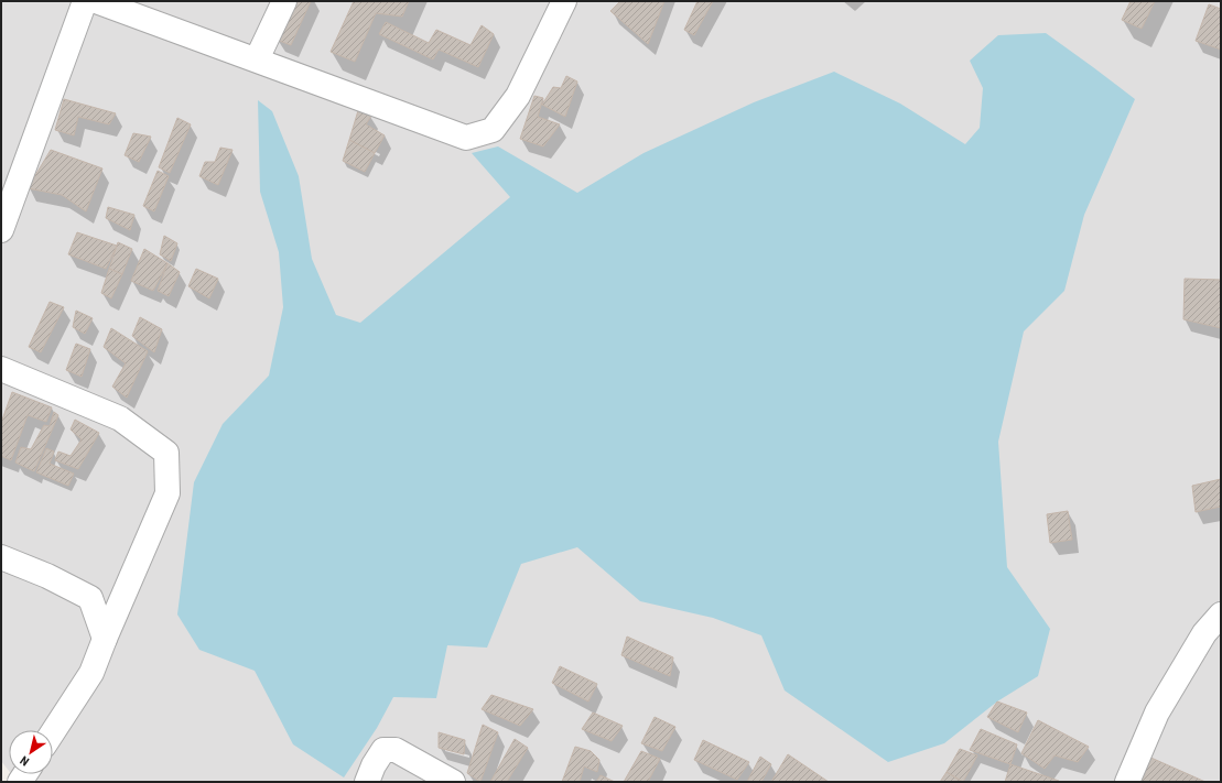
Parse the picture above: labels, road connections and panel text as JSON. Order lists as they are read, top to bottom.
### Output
{
  "north": "bottom left"
}
